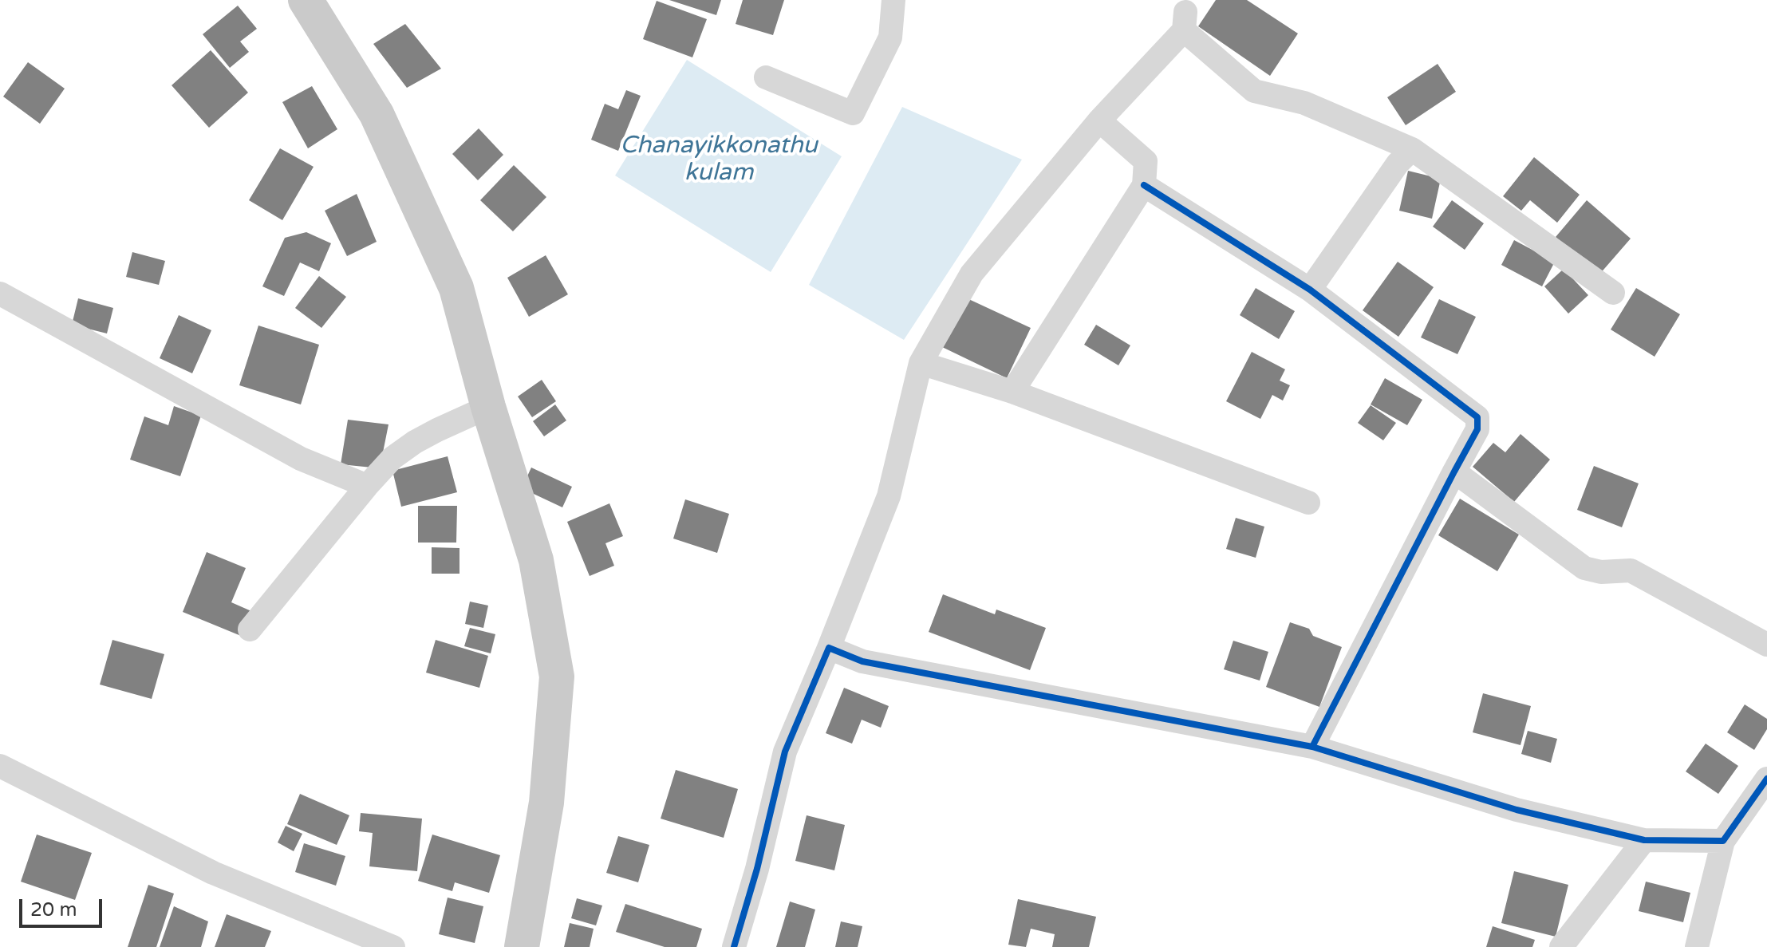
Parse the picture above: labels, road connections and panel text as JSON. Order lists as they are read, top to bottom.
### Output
{
  "water": ["Chanayikkonathu kulam"],
  "scale_bar": "20 m"
}
